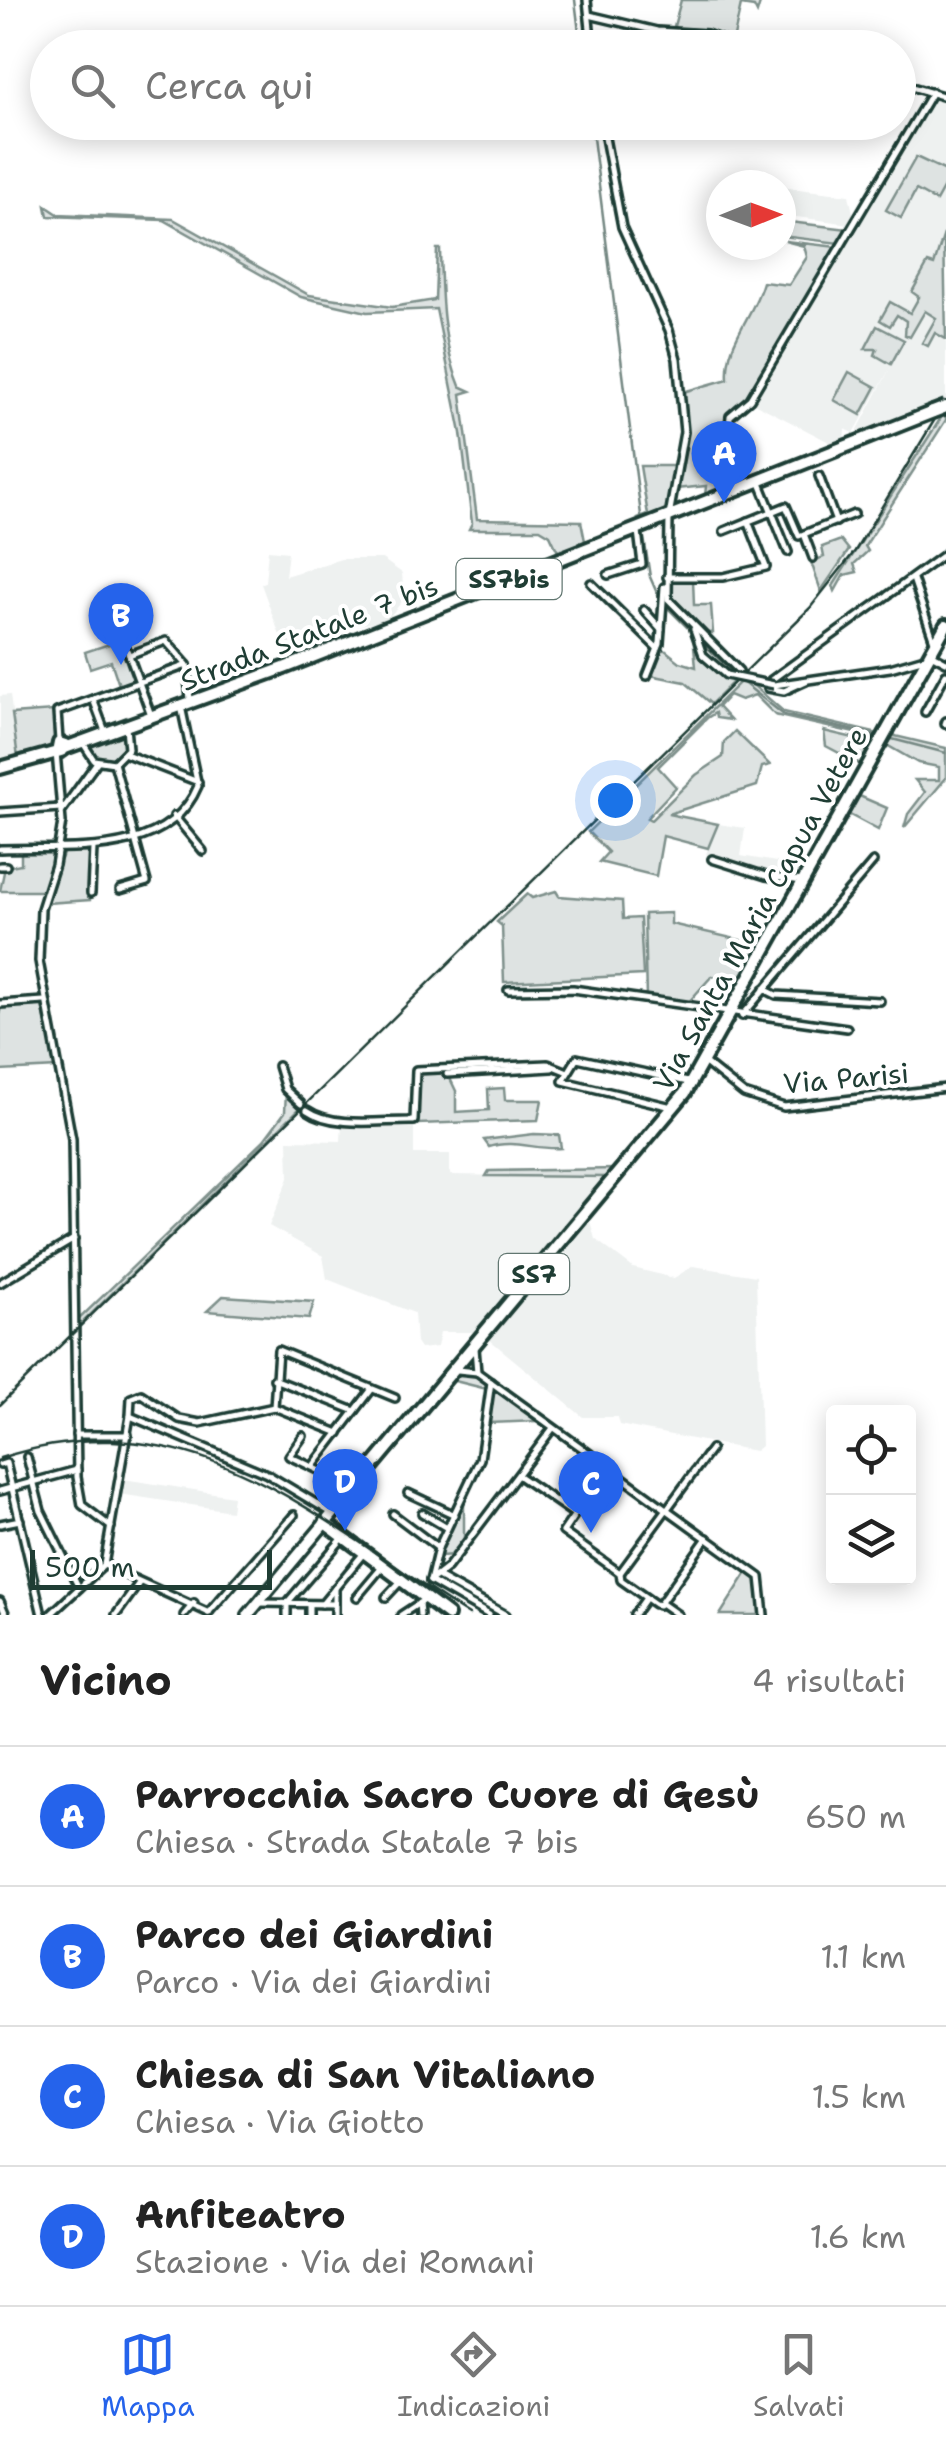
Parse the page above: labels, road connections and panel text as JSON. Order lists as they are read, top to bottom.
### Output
{
  "streets": {
    "main road": [
      "SS7bis",
      "Strada Statale 7 bis",
      "Via Santa Maria Capua Vetere",
      "SS7"
    ],
    "street": ["Via Parisi"]
  },
  "crossings": [
    ["SS7bis", "Strada Statale 7 bis"],
    ["Via Santa Maria Capua Vetere", "Via Parisi"]
  ],
  "scale_bar": "500 m",
  "north": "right",
  "page": {
    "search": "Cerca qui",
    "pins": [
      "A",
      "B",
      "D",
      "C"
    ],
    "scale": "500 m",
    "heading": ["Vicino", "4 risultati"],
    "list": [
      {
        "mark": "A",
        "name": "Parrocchia Sacro Cuore di Gesù",
        "note": "Chiesa · Strada Statale 7 bis",
        "value": "650 m"
      },
      {
        "mark": "B",
        "name": "Parco dei Giardini",
        "note": "Parco · Via dei Giardini",
        "value": "1.1 km"
      },
      {
        "mark": "C",
        "name": "Chiesa di San Vitaliano",
        "note": "Chiesa · Via Giotto",
        "value": "1.5 km"
      },
      {
        "mark": "D",
        "name": "Anfiteatro",
        "note": "Stazione · Via dei Romani",
        "value": "1.6 km"
      }
    ],
    "nav": ["Mappa", "Indicazioni", "Salvati"]
  }
}
